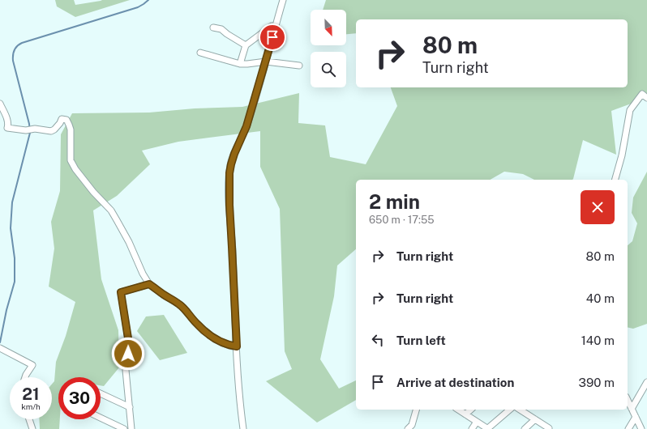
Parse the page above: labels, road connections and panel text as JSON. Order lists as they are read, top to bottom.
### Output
{
  "north": "bottom right",
  "page": {
    "turn": ["80 m", "Turn right"],
    "heading": ["2 min", "650 m · 17:55"],
    "list": [
      {
        "name": "Turn right",
        "value": "80 m"
      },
      {
        "name": "Turn right",
        "value": "40 m"
      },
      {
        "name": "Turn left",
        "value": "140 m"
      },
      {
        "name": "Arrive at destination",
        "value": "390 m"
      }
    ],
    "speed": "21 km/h",
    "limit": "30"
  }
}
